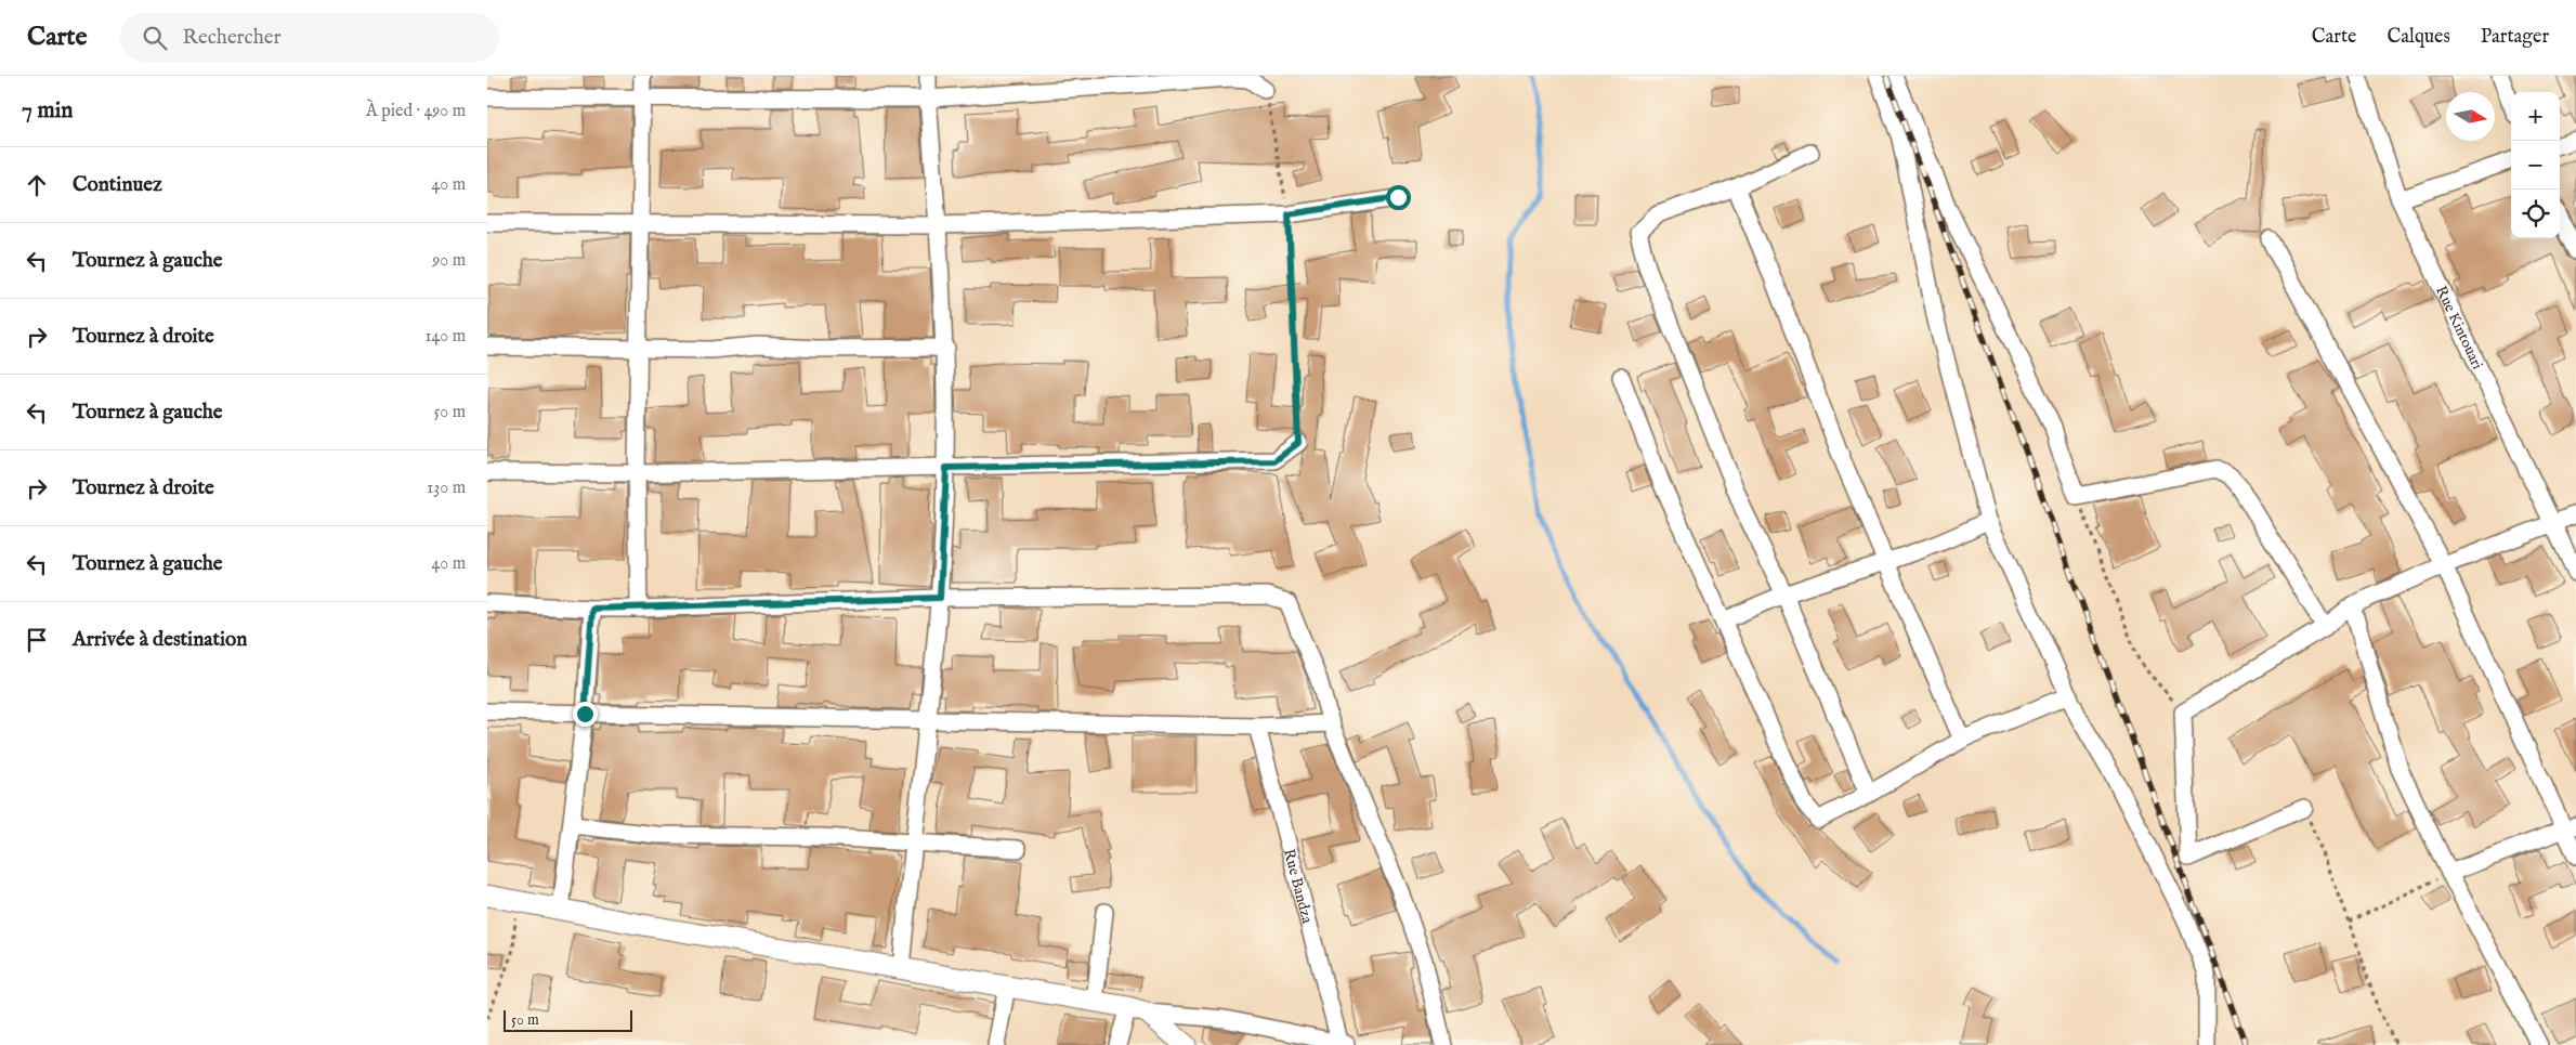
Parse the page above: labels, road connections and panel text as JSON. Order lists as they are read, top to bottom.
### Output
{
  "streets": {
    "street": ["Rue Kintouari", "Rue Bandza"]
  },
  "scale_bar": "50 m",
  "north": "right",
  "page": {
    "header": "Carte",
    "search": "Rechercher",
    "nav": ["Carte", "Calques", "Partager"],
    "heading": ["7 min", "À pied · 490 m"],
    "map_buttons": ["+", "−"],
    "list": [
      ["Continuez", "40 m"],
      ["Tournez à gauche", "90 m"],
      ["Tournez à droite", "140 m"],
      ["Tournez à gauche", "50 m"],
      ["Tournez à droite", "130 m"],
      ["Tournez à gauche", "40 m"],
      "Arrivée à destination"
    ],
    "scale": "50 m"
  }
}
